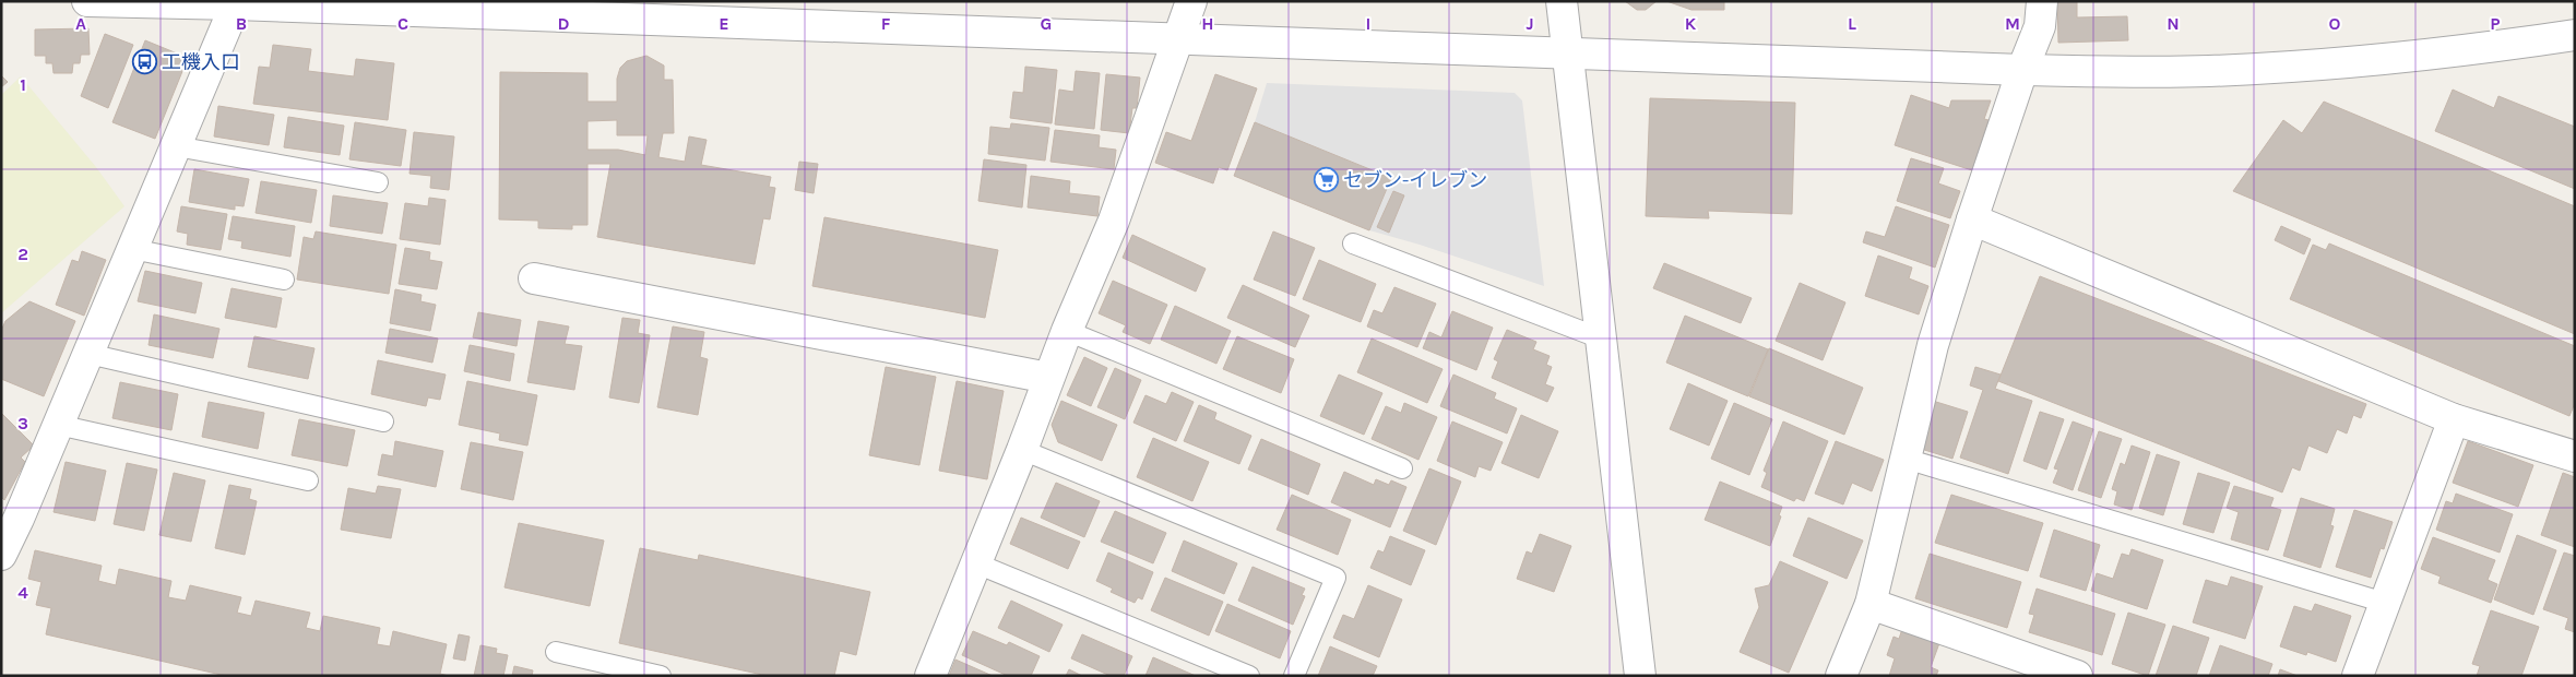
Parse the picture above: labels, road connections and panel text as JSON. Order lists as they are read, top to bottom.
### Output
{
  "places": {
    "bus stop": ["工機入口"],
    "supermarket": ["セブン-イレブン"]
  },
  "grid": {
    "columns": [
      "A",
      "B",
      "C",
      "D",
      "E",
      "F",
      "G",
      "H",
      "I",
      "J",
      "K",
      "L",
      "M",
      "N",
      "O",
      "P"
    ],
    "rows": [
      "1",
      "2",
      "3",
      "4"
    ]
  }
}
